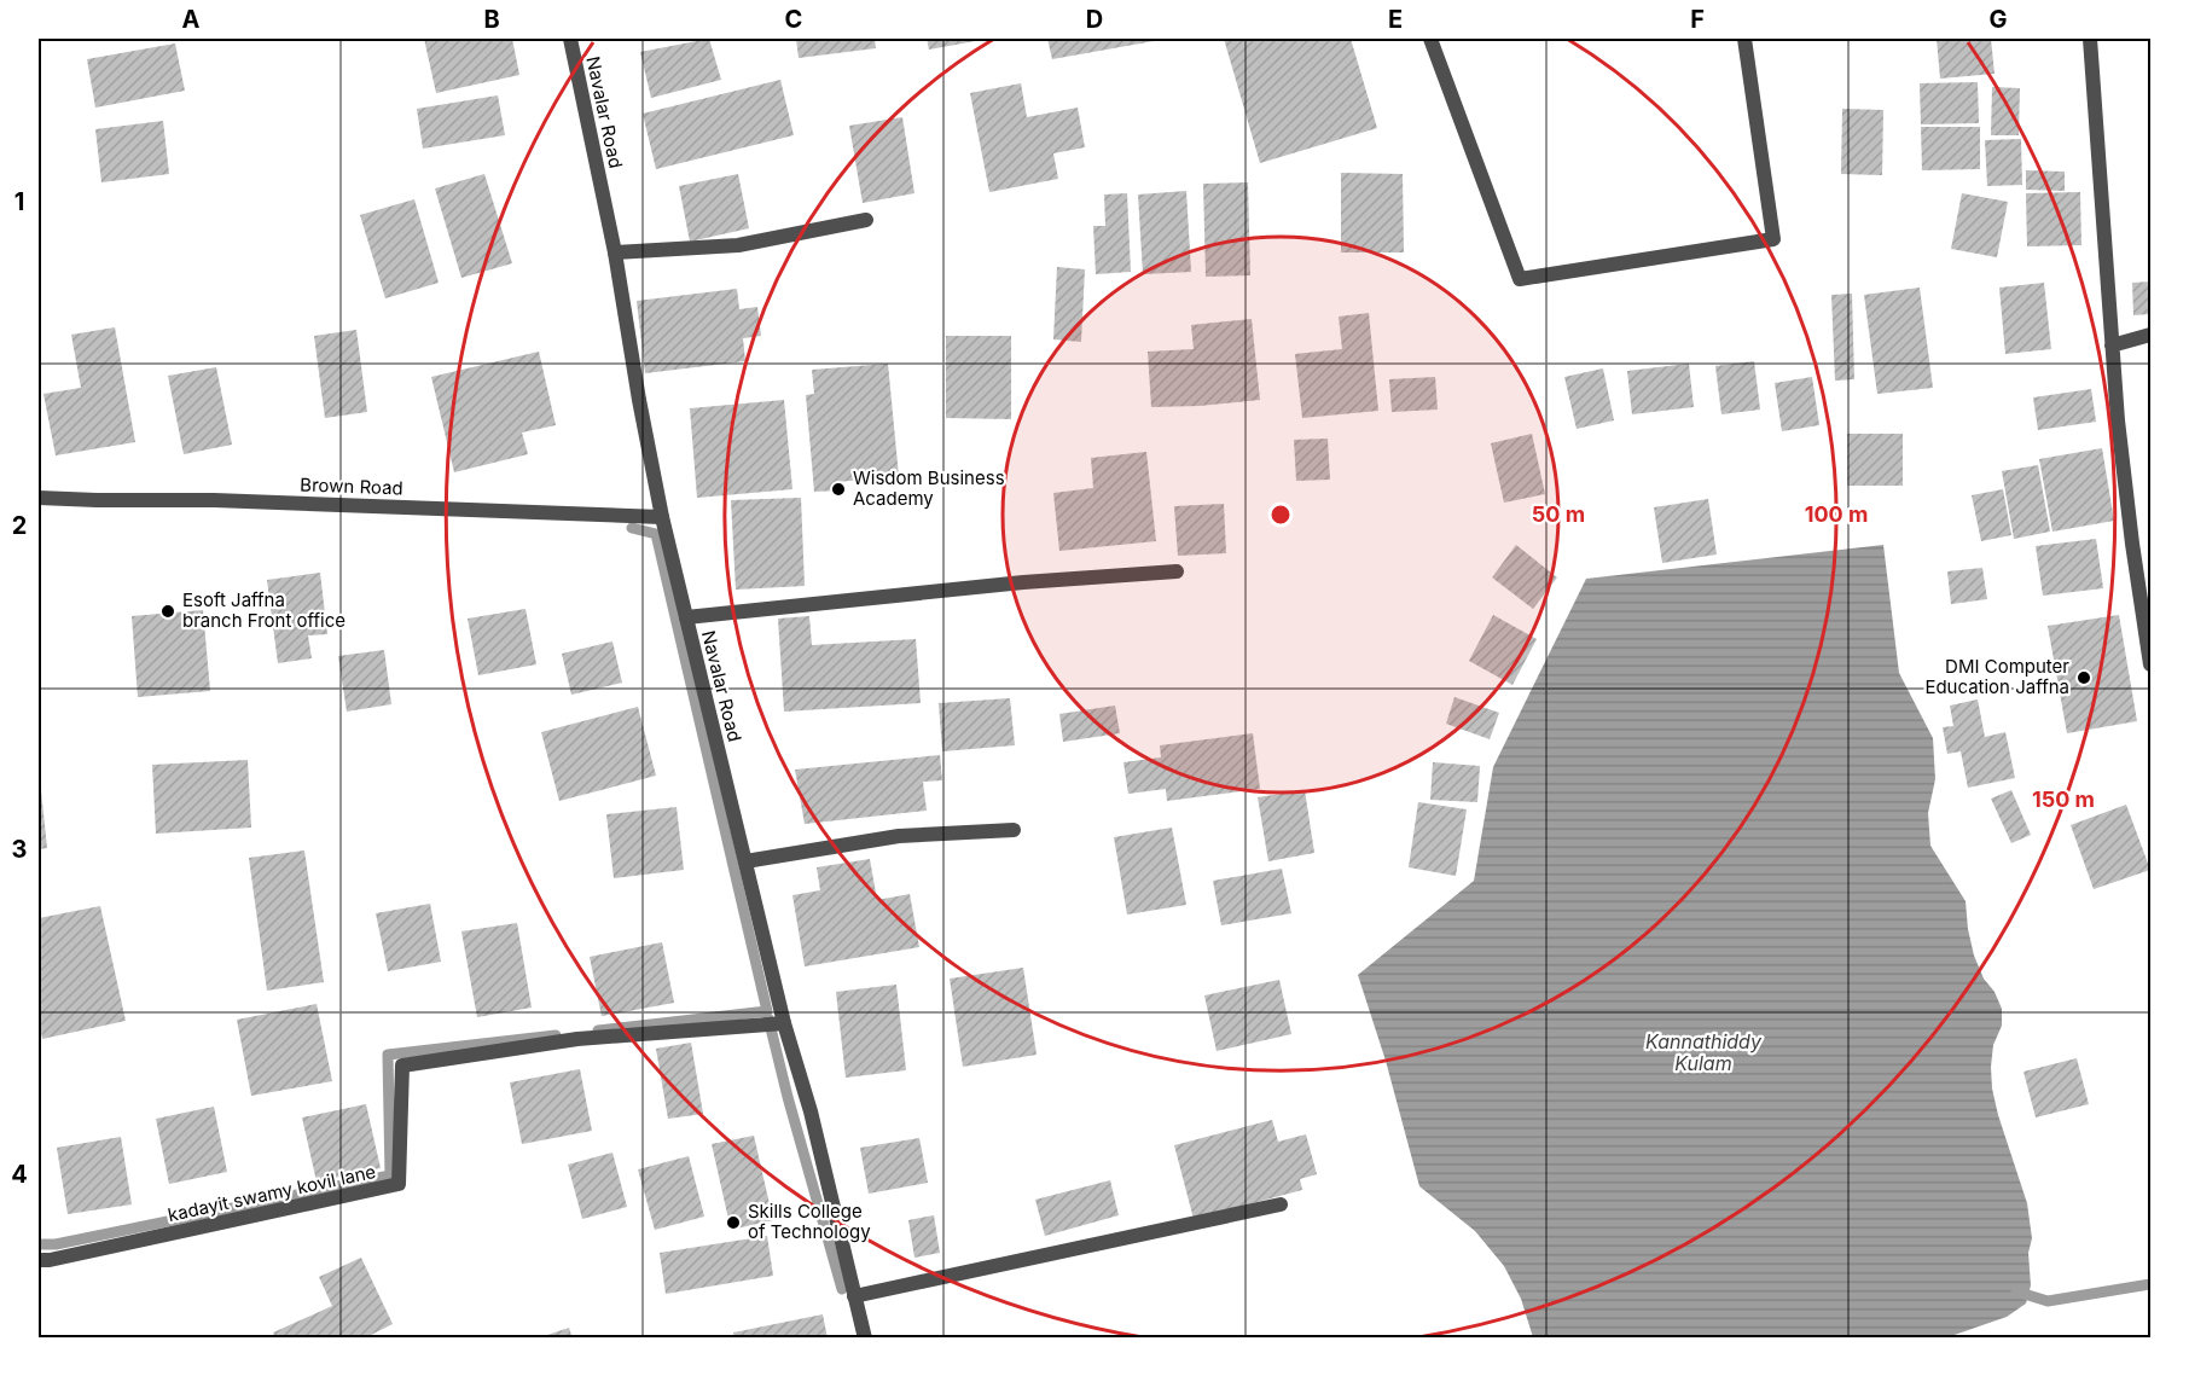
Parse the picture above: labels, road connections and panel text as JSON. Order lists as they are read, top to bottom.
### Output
{
  "streets": {
    "street": ["Navalar Road", "Brown Road", "kadayit swamy kovil lane"]
  },
  "crossings": [
    ["Navalar Road", "Brown Road"],
    ["Navalar Road", "kadayit swamy kovil lane"]
  ],
  "water": ["Kannathiddy Kulam"],
  "places": [
    "Wisdom Business Academy",
    "Esoft Jaffna branch Front office",
    "DMI Computer Education Jaffna",
    "Skills College of Technology"
  ],
  "grid": {
    "columns": [
      "A",
      "B",
      "C",
      "D",
      "E",
      "F",
      "G"
    ],
    "rows": [
      "1",
      "2",
      "3",
      "4"
    ]
  },
  "rings": ["50 m", "100 m", "150 m"]
}
